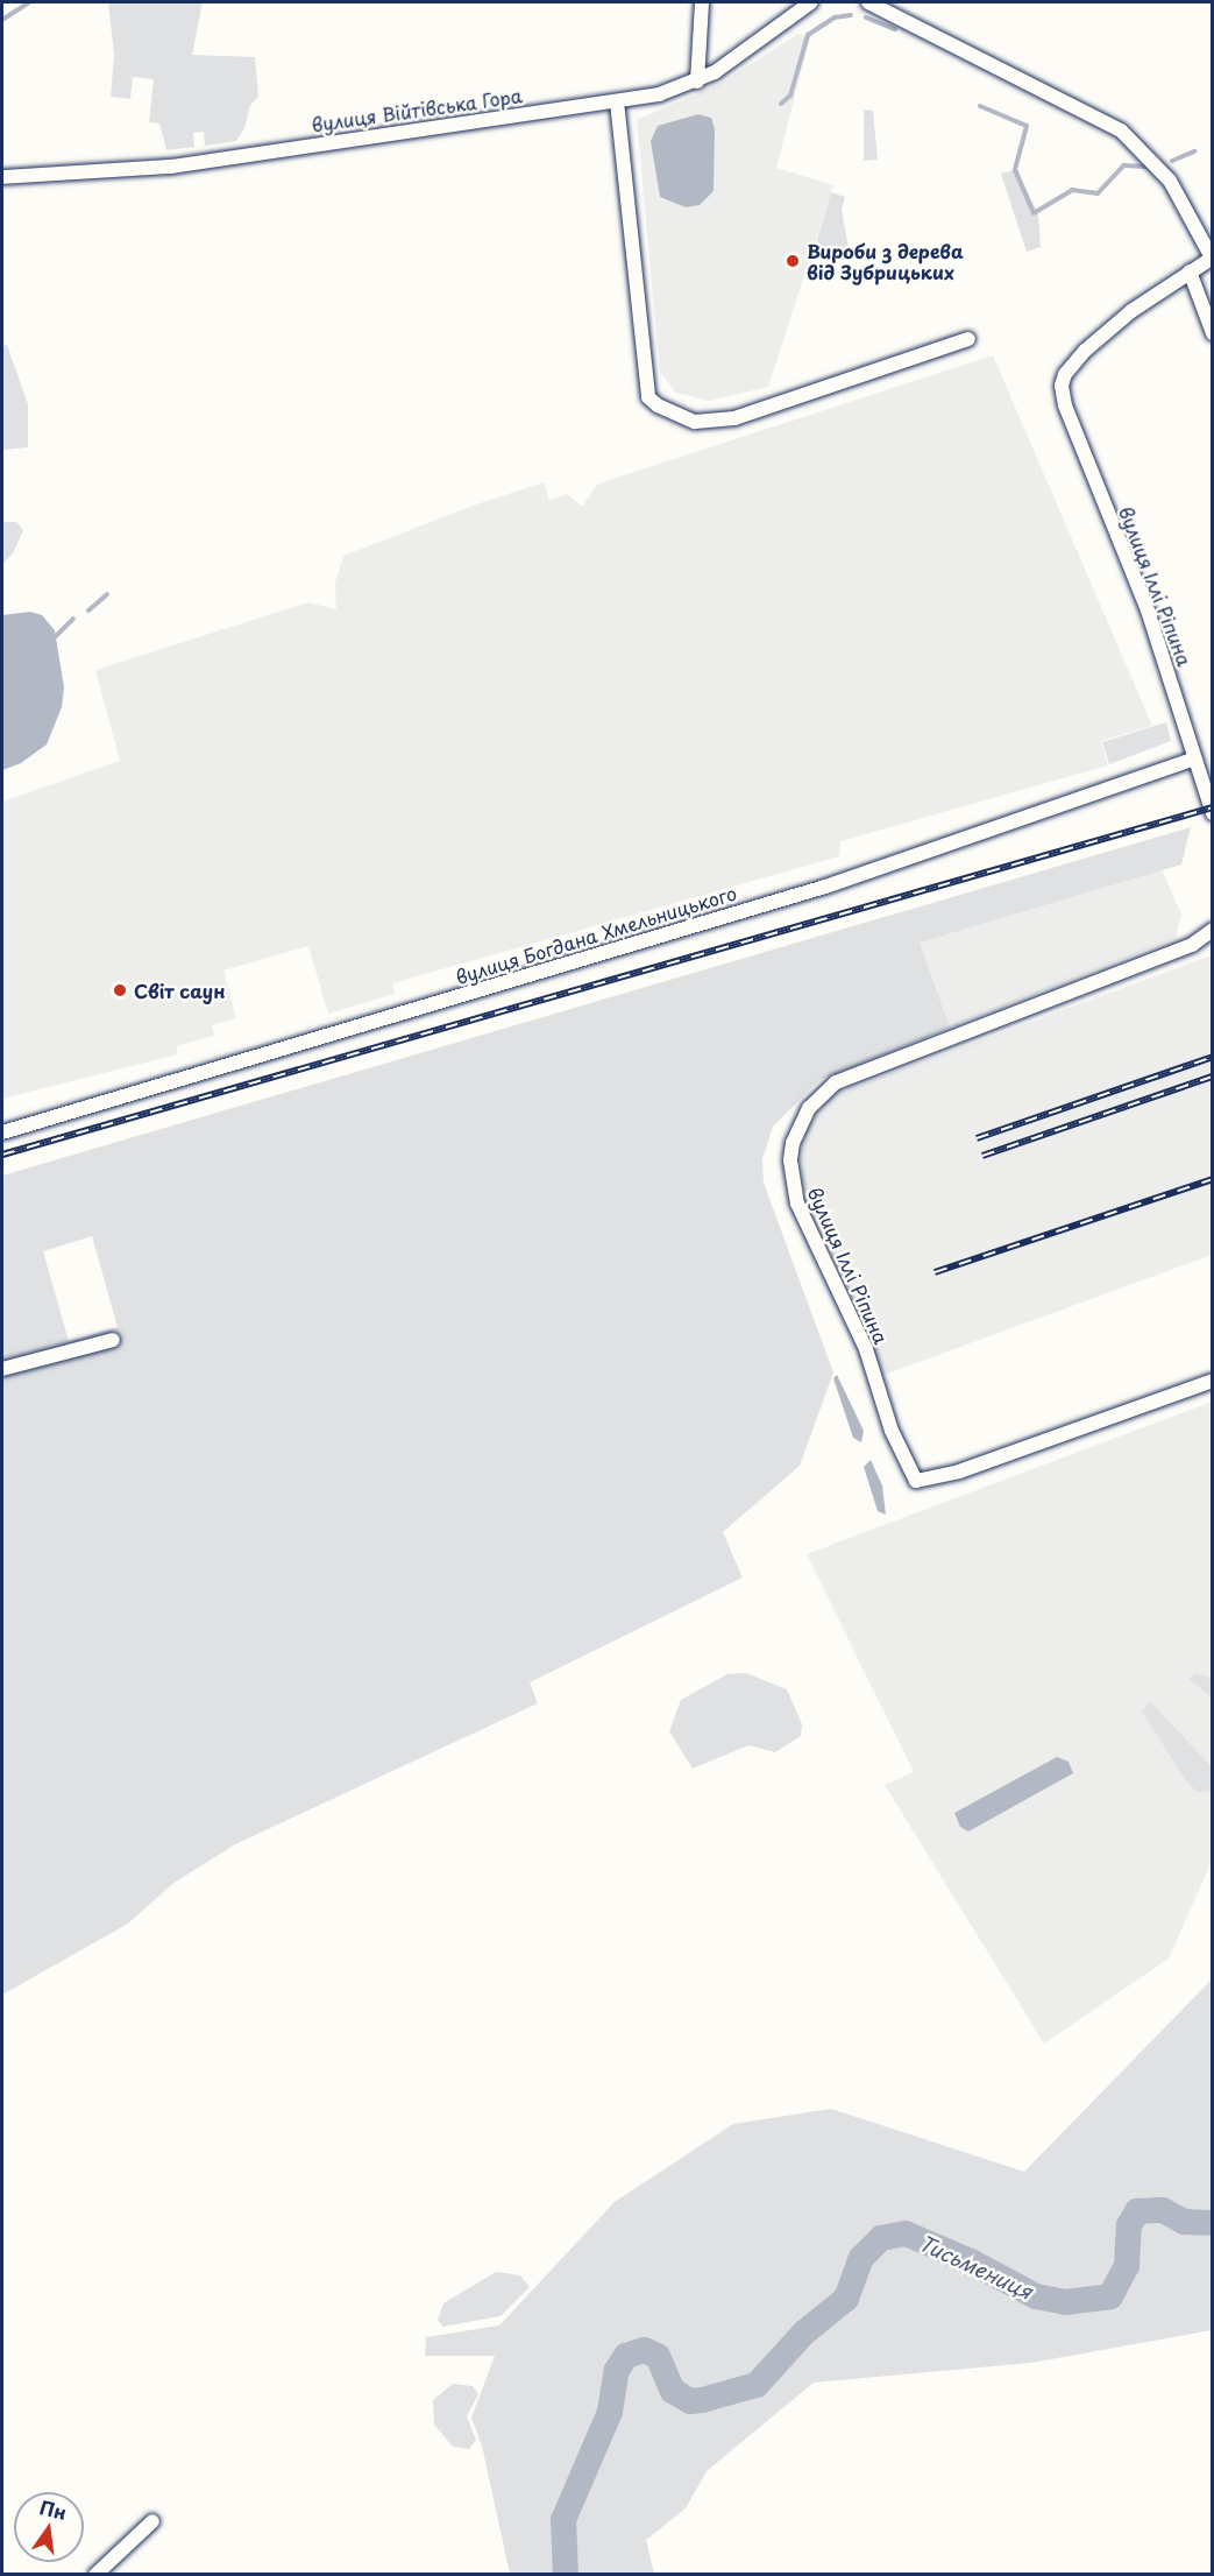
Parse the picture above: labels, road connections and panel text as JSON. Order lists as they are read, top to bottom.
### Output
{
  "streets": {
    "street": ["вулиця Війтівська Гора", "вулиця Іллі Ріпина", "вулиця Богдана Хмельницького"]
  },
  "crossings": [
    ["вулиця Іллі Ріпина", "вулиця Богдана Хмельницького"]
  ],
  "water": ["Тисьмениця"],
  "places": ["Вироби з дерева від Зубрицьких", "Світ саун"],
  "north": "top"
}
